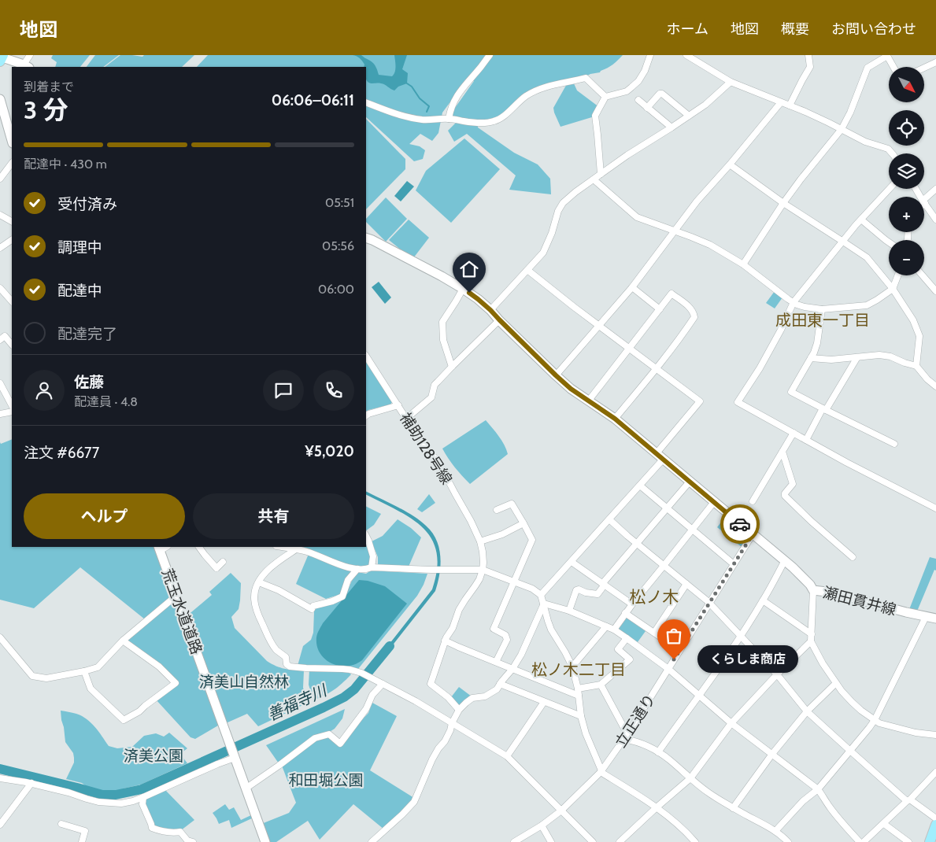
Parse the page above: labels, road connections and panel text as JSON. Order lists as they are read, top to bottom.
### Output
{
  "streets": {
    "main road": ["瀬田貫井線", "荒玉水道道路"],
    "street": ["補助128号線", "立正通り"]
  },
  "crossings": [
    ["瀬田貫井線", "立正通り"]
  ],
  "districts": ["成田東一丁目", "松ノ木", "松ノ木二丁目"],
  "water": ["善福寺川"],
  "parks": ["済美山自然林", "済美公園", "和田堀公園"],
  "places": ["くらしま商店"],
  "north": "bottom right",
  "page": {
    "header": "地図",
    "nav": [
      "ホーム",
      "地図",
      "概要",
      "お問い合わせ"
    ],
    "map_buttons": ["+", "−"],
    "heading": ["3 分", "到着まで", "06:06–06:11"],
    "panel": [
      "佐藤",
      "配達員 · 4.8",
      "注文 #6677",
      "¥5,020"
    ],
    "bar": "配達中 · 430 m",
    "list": [
      ["受付済み", "05:51"],
      ["調理中", "05:56"],
      ["配達中", "06:00"],
      "配達完了"
    ],
    "buttons": ["ヘルプ", "共有"],
    "bubble": "くらしま商店"
  }
}
